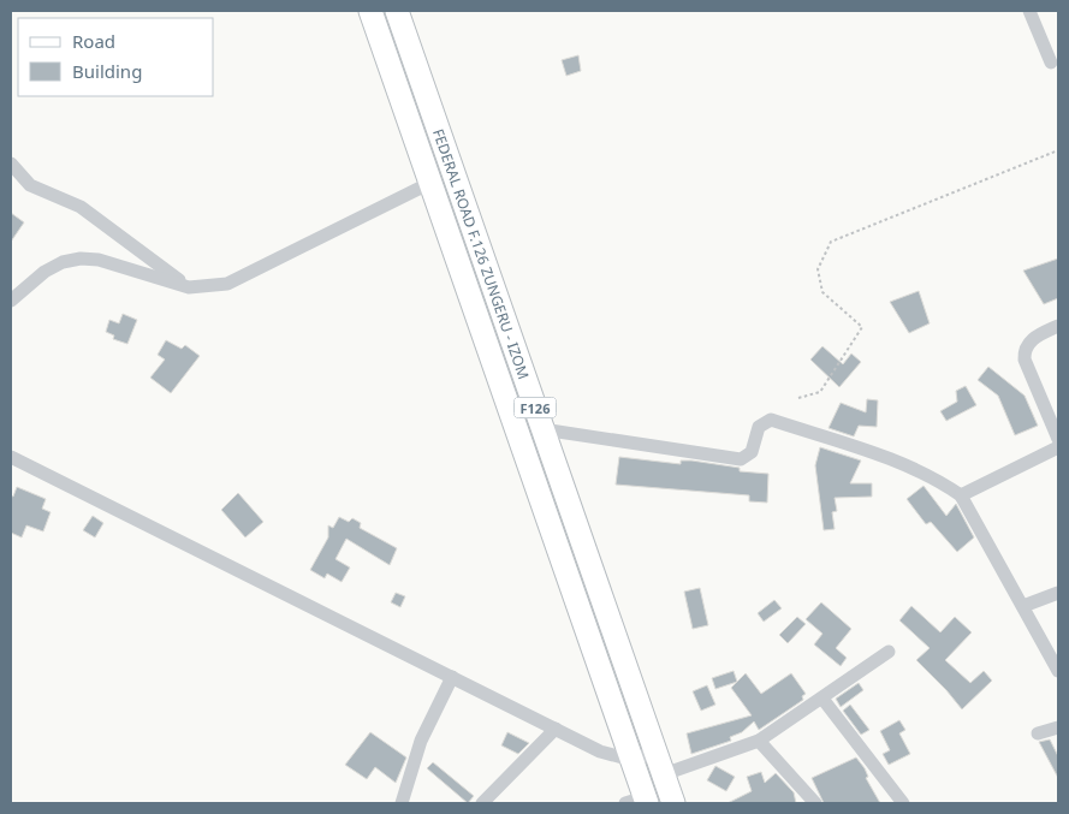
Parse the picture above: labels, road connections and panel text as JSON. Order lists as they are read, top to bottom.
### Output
{
  "streets": {
    "main road": ["FEDERAL ROAD F.126 ZUNGERU - IZOM", "F126"]
  },
  "legend": ["Road", "Building"]
}
